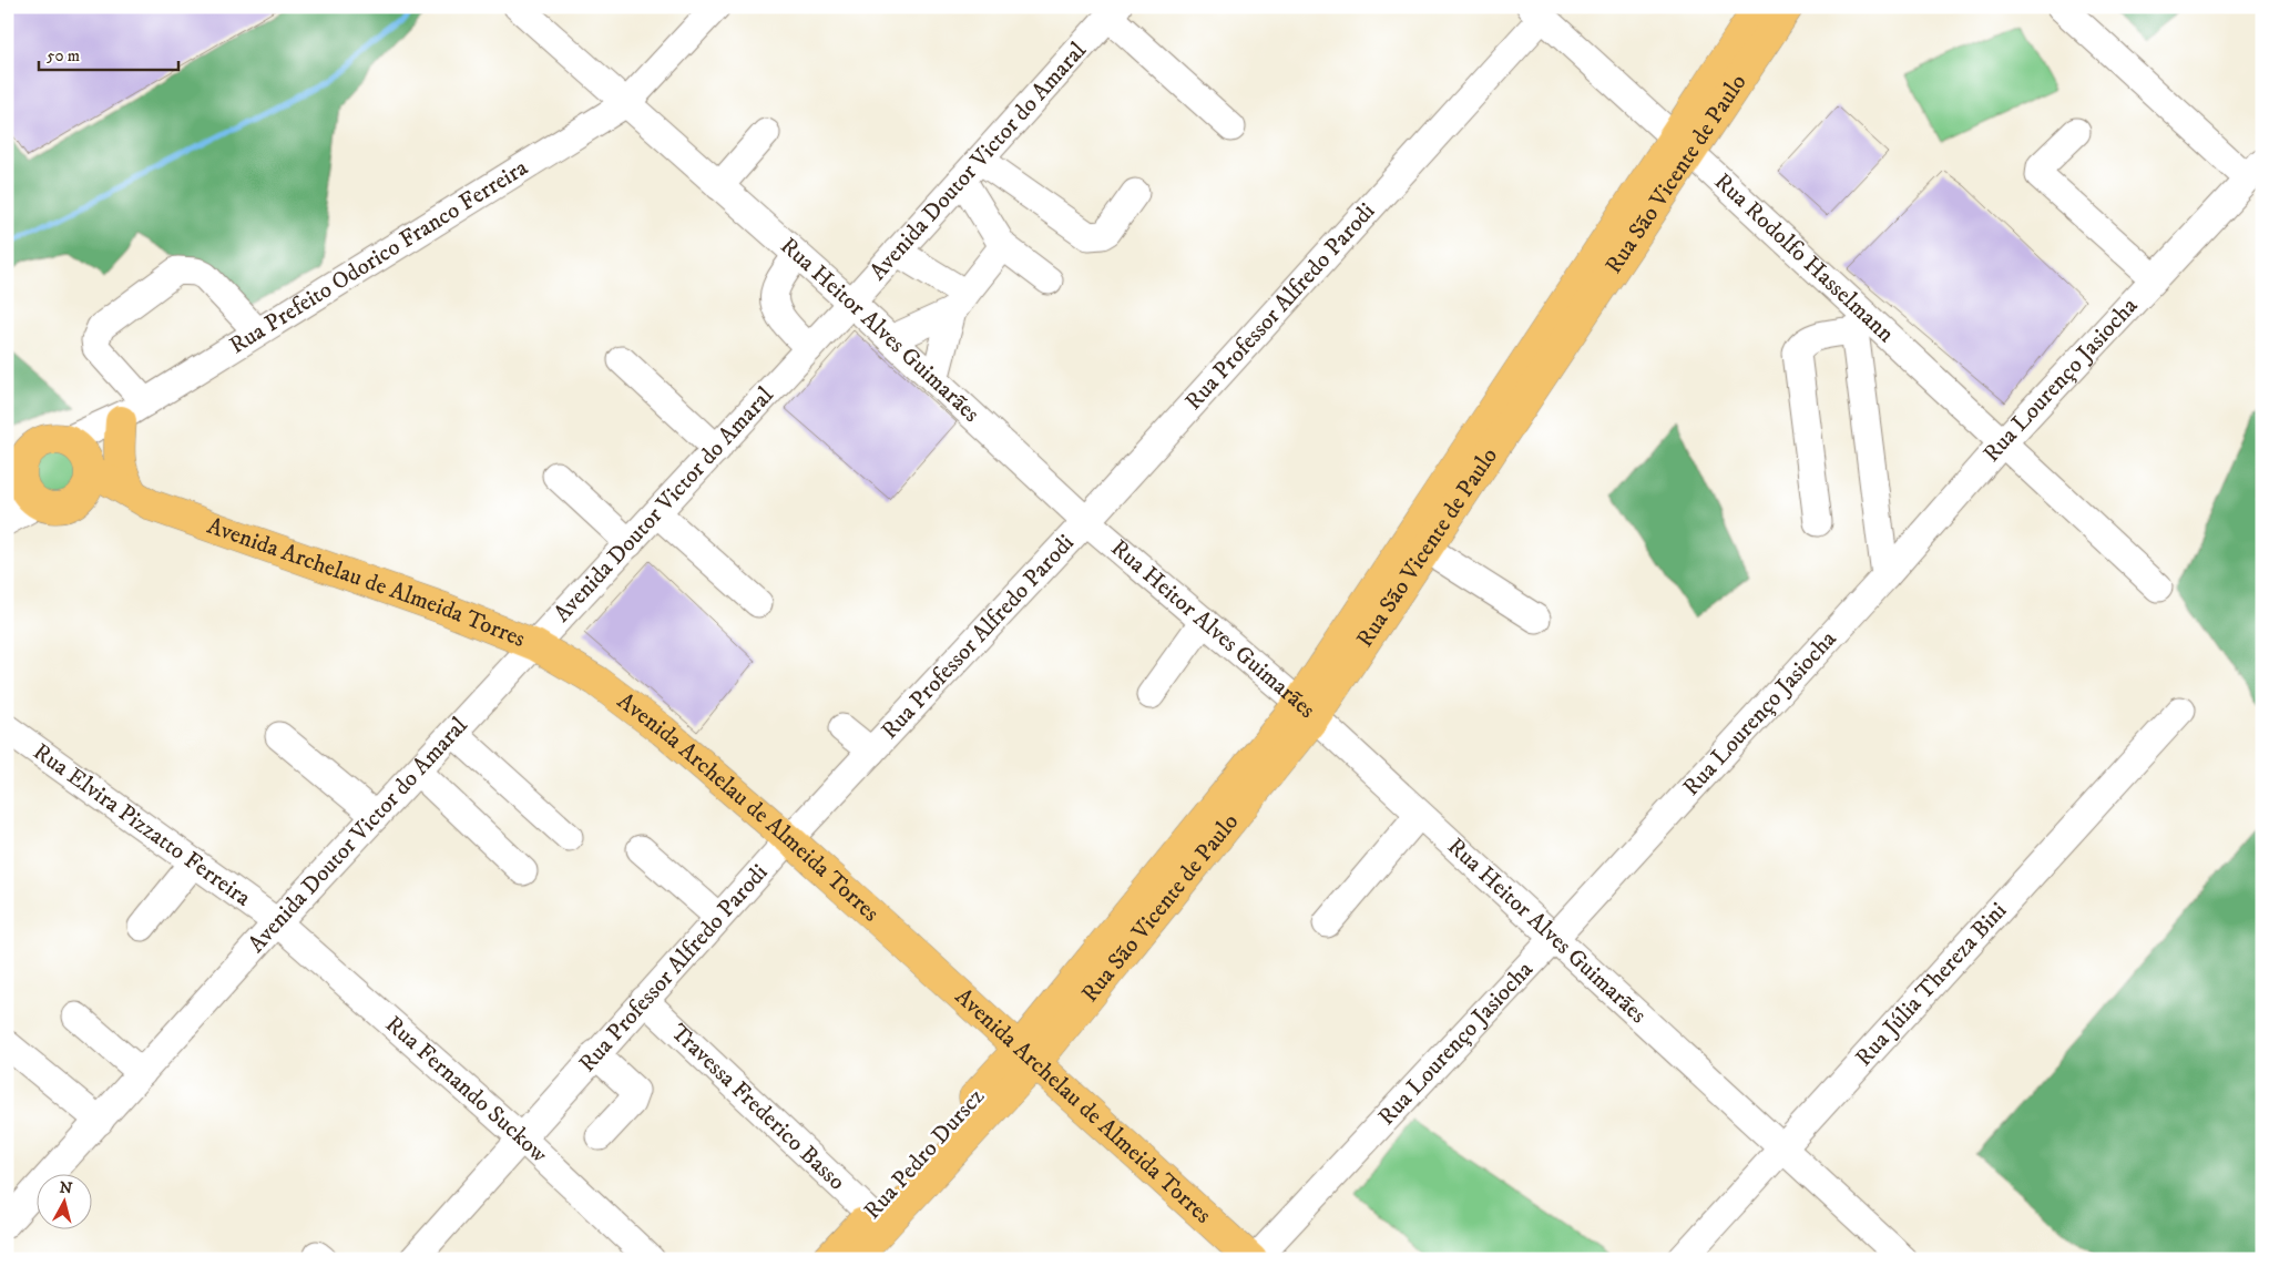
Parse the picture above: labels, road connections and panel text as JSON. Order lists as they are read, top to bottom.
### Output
{
  "streets": {
    "main road": ["Rua São Vicente de Paulo", "Avenida Archelau de Almeida Torres", "Rua Pedro Durscz"],
    "street": [
      "Avenida Doutor Victor do Amaral",
      "Rua Prefeito Odorico Franco Ferreira",
      "Rua Rodolfo Hasselmann",
      "Rua Professor Alfredo Parodi",
      "Rua Heitor Alves Guimarães",
      "Rua Lourenço Jasiocha",
      "Rua Elvira Pizzatto Ferreira",
      "Rua Júlia Thereza Bini",
      "Rua Fernando Suckow",
      "Travessa Frederico Basso"
    ]
  },
  "crossings": [
    ["Avenida Doutor Victor do Amaral", "Rua Heitor Alves Guimarães"],
    ["Avenida Doutor Victor do Amaral", "Avenida Archelau de Almeida Torres"],
    ["Avenida Doutor Victor do Amaral", "Rua Elvira Pizzatto Ferreira"],
    ["Avenida Doutor Victor do Amaral", "Rua Fernando Suckow"],
    ["Rua São Vicente de Paulo", "Rua Rodolfo Hasselmann"],
    ["Rua São Vicente de Paulo", "Rua Heitor Alves Guimarães"],
    ["Rua São Vicente de Paulo", "Avenida Archelau de Almeida Torres"],
    ["Rua São Vicente de Paulo", "Rua Pedro Durscz"],
    ["Rua Prefeito Odorico Franco Ferreira", "Rua Heitor Alves Guimarães"],
    ["Rua Prefeito Odorico Franco Ferreira", "Avenida Archelau de Almeida Torres"],
    ["Rua Rodolfo Hasselmann", "Rua Professor Alfredo Parodi"],
    ["Rua Rodolfo Hasselmann", "Rua Lourenço Jasiocha"],
    ["Rua Professor Alfredo Parodi", "Rua Heitor Alves Guimarães"],
    ["Rua Professor Alfredo Parodi", "Avenida Archelau de Almeida Torres"],
    ["Rua Professor Alfredo Parodi", "Rua Fernando Suckow"],
    ["Rua Professor Alfredo Parodi", "Travessa Frederico Basso"],
    ["Rua Heitor Alves Guimarães", "Rua Lourenço Jasiocha"],
    ["Rua Heitor Alves Guimarães", "Rua Júlia Thereza Bini"],
    ["Rua Lourenço Jasiocha", "Avenida Archelau de Almeida Torres"],
    ["Avenida Archelau de Almeida Torres", "Rua Pedro Durscz"],
    ["Rua Elvira Pizzatto Ferreira", "Rua Fernando Suckow"],
    ["Travessa Frederico Basso", "Rua Pedro Durscz"]
  ],
  "scale_bar": "50 m",
  "north": "top"
}
